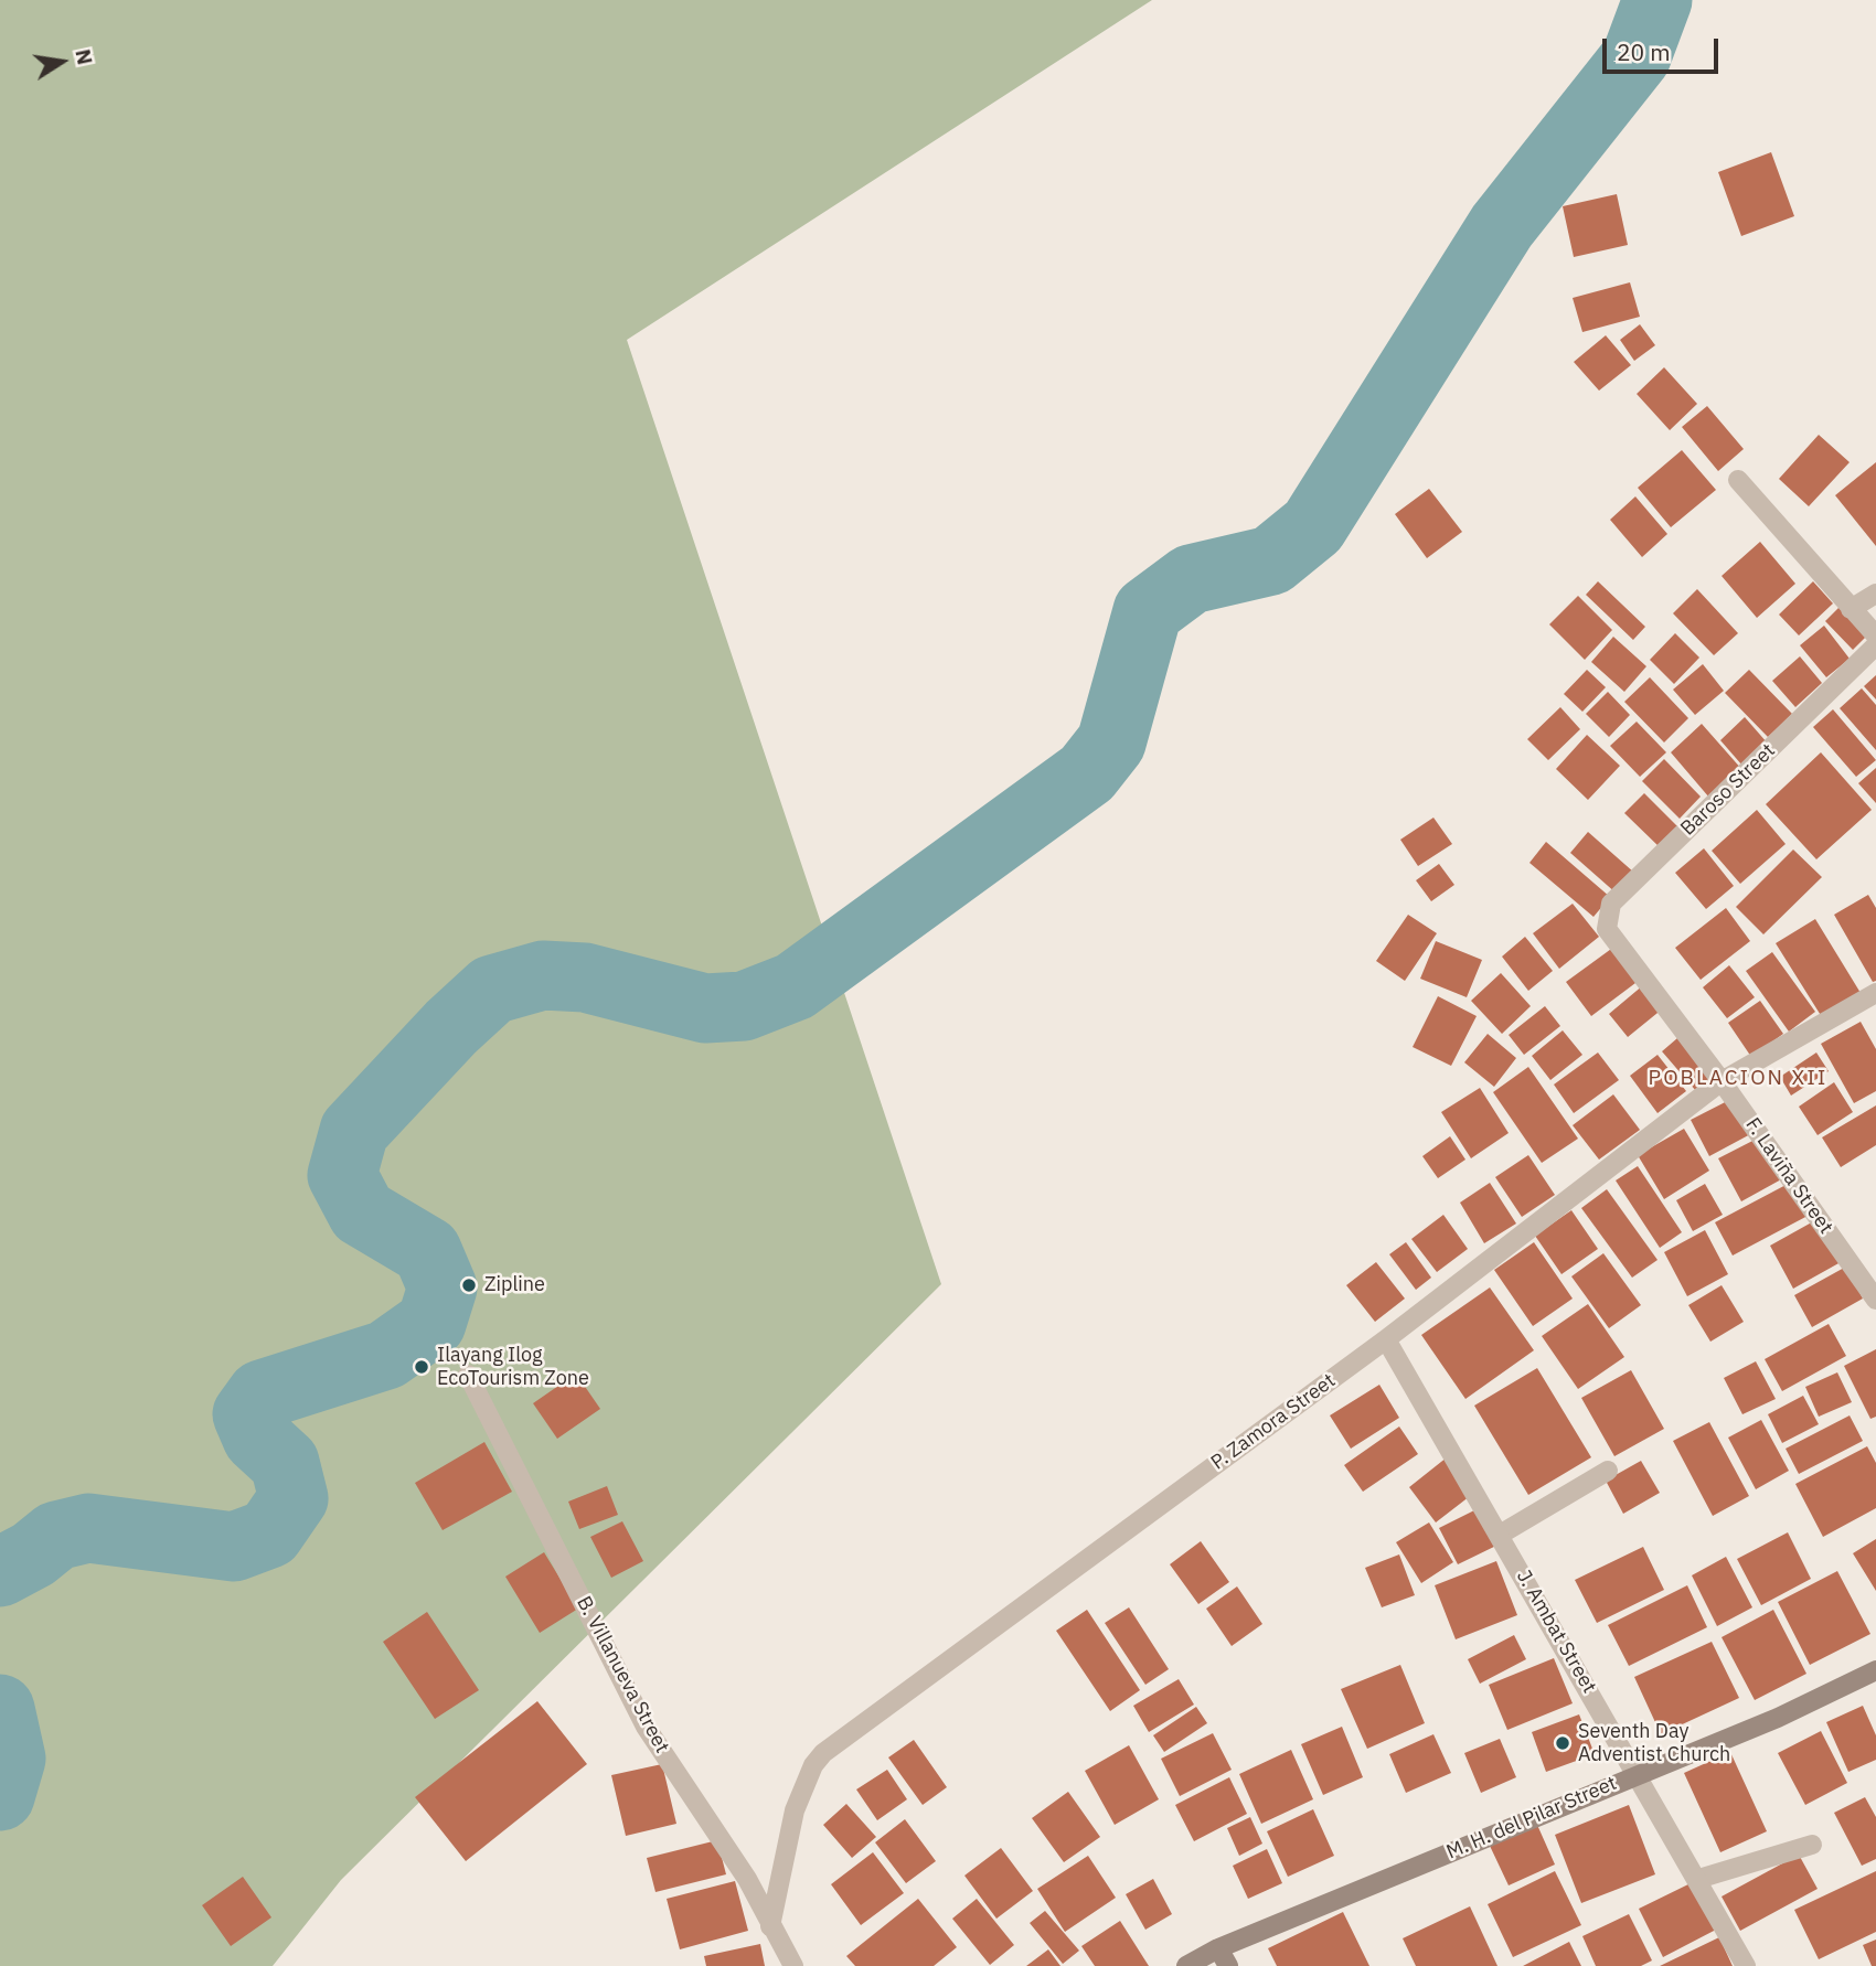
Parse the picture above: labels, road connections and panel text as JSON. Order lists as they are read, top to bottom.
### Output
{
  "streets": {
    "street": [
      "Baroso Street",
      "F. Laviña Street",
      "P. Zamora Street",
      "J. Ambat Street",
      "B. Villanueva Street",
      "M. H. del Pilar Street"
    ]
  },
  "crossings": [
    ["Baroso Street", "F. Laviña Street"],
    ["F. Laviña Street", "P. Zamora Street"],
    ["P. Zamora Street", "J. Ambat Street"],
    ["P. Zamora Street", "B. Villanueva Street"],
    ["J. Ambat Street", "M. H. del Pilar Street"]
  ],
  "districts": ["POBLACION XII"],
  "places": ["Zipline", "Ilayang Ilog EcoTourism Zone", "Seventh Day Adventist Church"],
  "scale_bar": "20 m",
  "north": "right"
}
